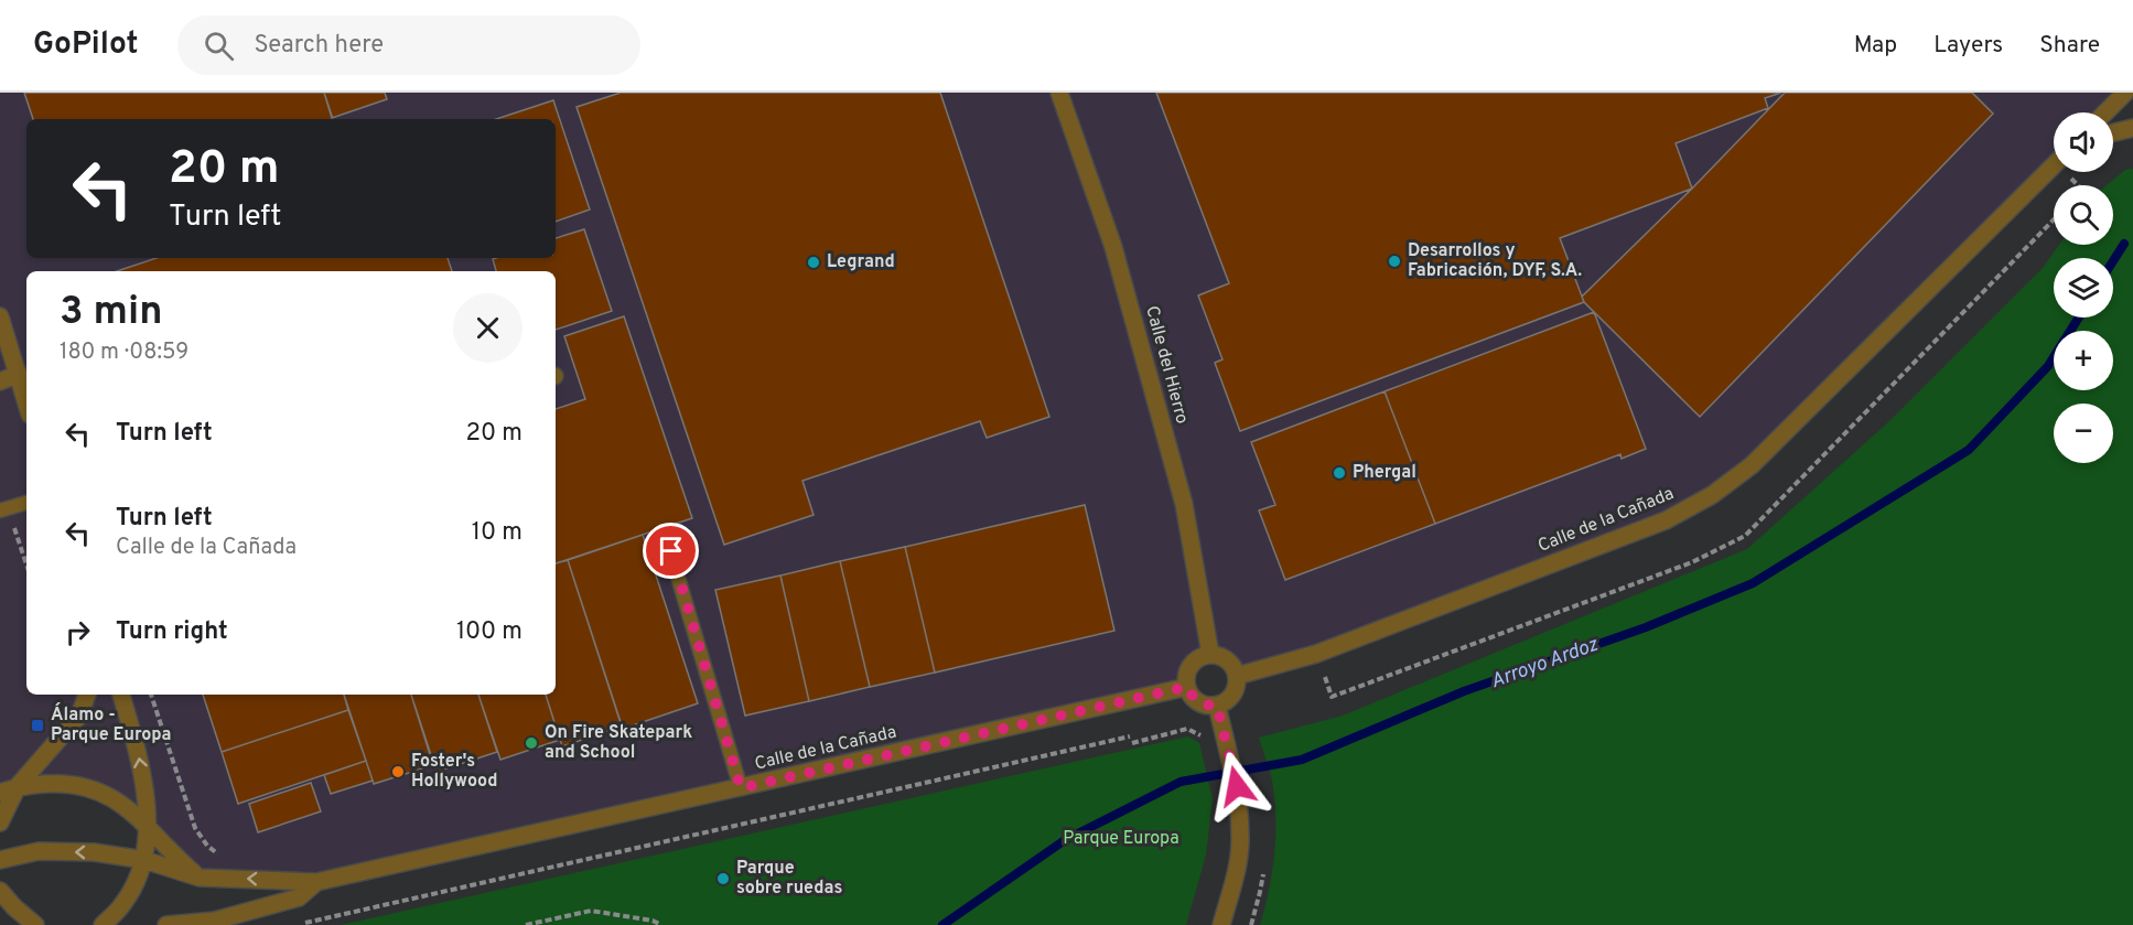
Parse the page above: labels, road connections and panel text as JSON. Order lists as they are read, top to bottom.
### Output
{
  "streets": {
    "street": ["Calle del Hierro", "Calle de la Cañada"]
  },
  "crossings": [
    ["Calle del Hierro", "Calle de la Cañada"]
  ],
  "water": ["Arroyo Ardoz"],
  "parks": ["Parque Europa"],
  "places": {
    "other": [
      "Desarrollos y Fabricación, DYF, S.A.",
      "Legrand",
      "Phergal",
      "On Fire Skatepark and School",
      "Foster's Hollywood",
      "Parque sobre ruedas"
    ],
    "transit": ["Álamo - Parque Europa"]
  },
  "page": {
    "header": "GoPilot",
    "search": "Search here",
    "nav": ["Map", "Layers", "Share"],
    "map_buttons": ["+", "−"],
    "turn": ["20 m", "Turn left"],
    "heading": ["3 min", "180 m · 08:59"],
    "list": [
      {
        "name": "Turn left",
        "value": "20 m"
      },
      {
        "name": "Turn left",
        "note": "Calle de la Cañada",
        "value": "10 m"
      },
      {
        "name": "Turn right",
        "value": "100 m"
      }
    ]
  }
}
